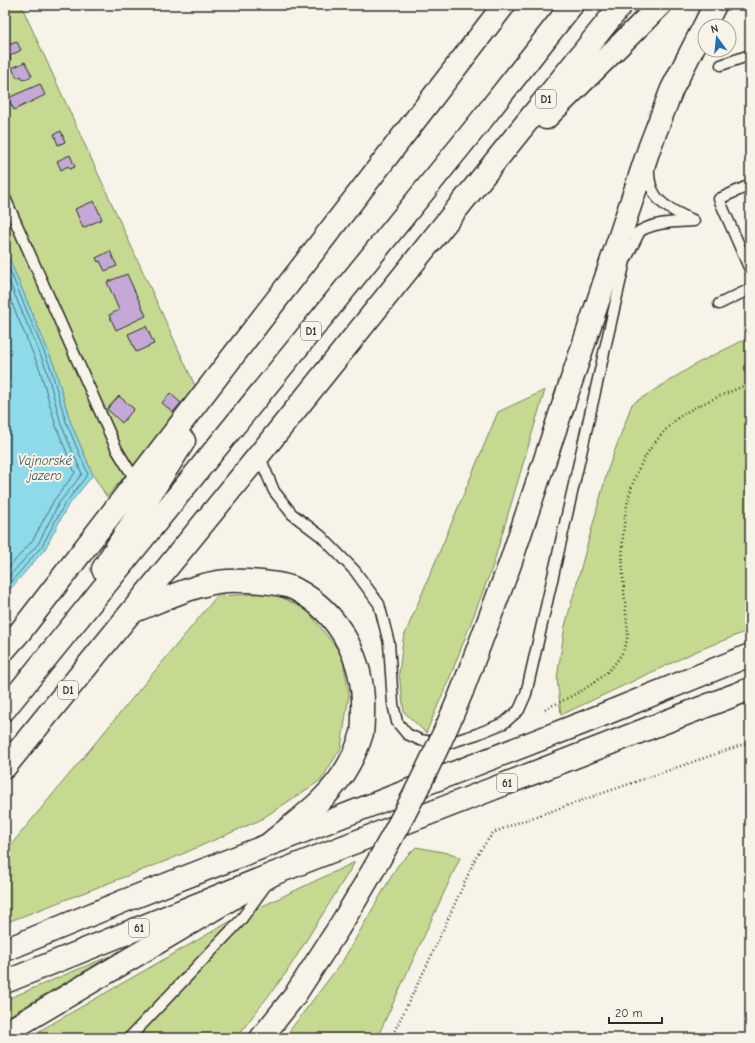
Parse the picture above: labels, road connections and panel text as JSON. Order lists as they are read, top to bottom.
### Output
{
  "streets": {
    "main road": ["D1", "61"]
  },
  "water": ["Vajnorské jazero"],
  "scale_bar": "20 m",
  "north": "top"
}
